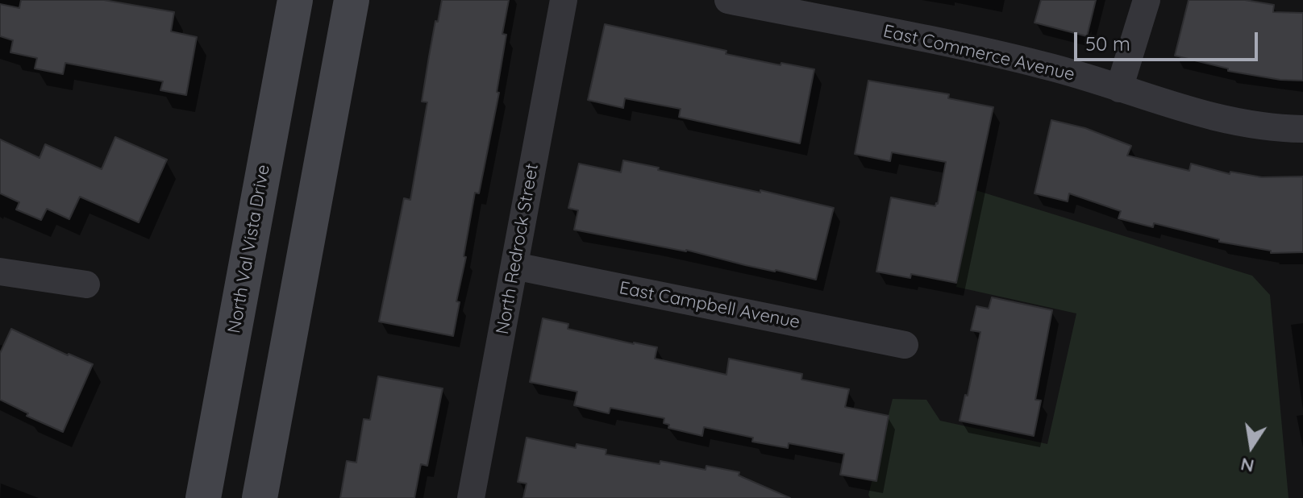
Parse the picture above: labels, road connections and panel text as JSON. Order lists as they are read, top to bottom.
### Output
{
  "streets": {
    "main road": ["North Val Vista Drive"],
    "street": ["East Commerce Avenue", "North Redrock Street", "East Campbell Avenue"]
  },
  "crossings": [
    ["North Redrock Street", "East Campbell Avenue"]
  ],
  "scale_bar": "50 m",
  "north": "bottom"
}
